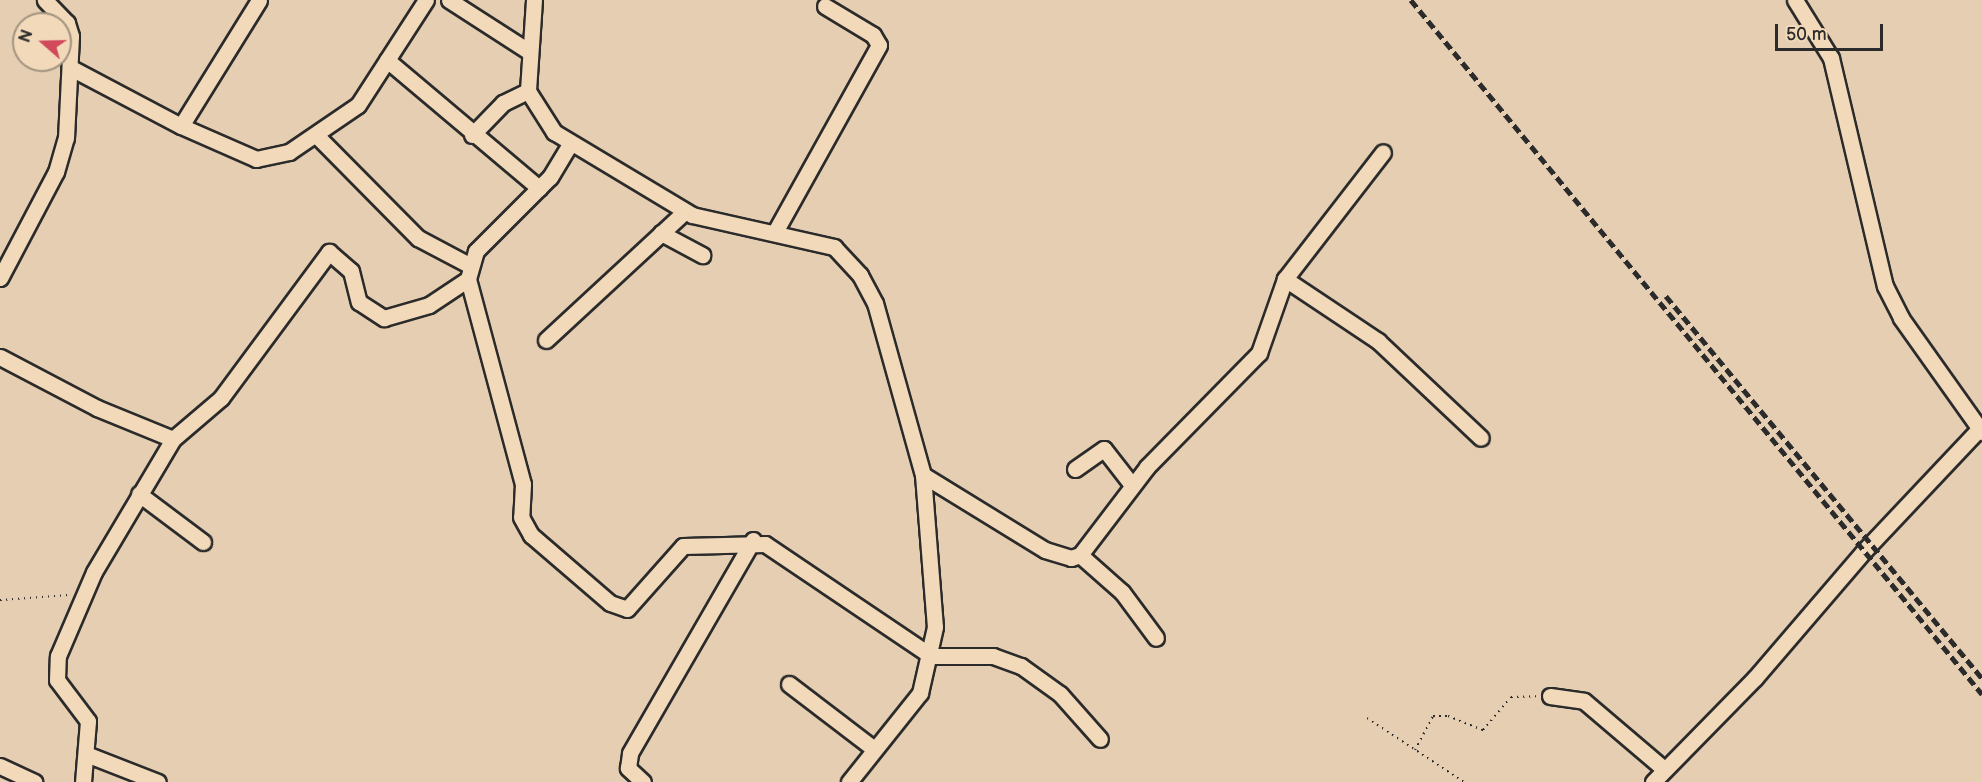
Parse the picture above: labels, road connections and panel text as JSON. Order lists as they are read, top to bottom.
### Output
{
  "scale_bar": "50 m",
  "north": "left"
}
